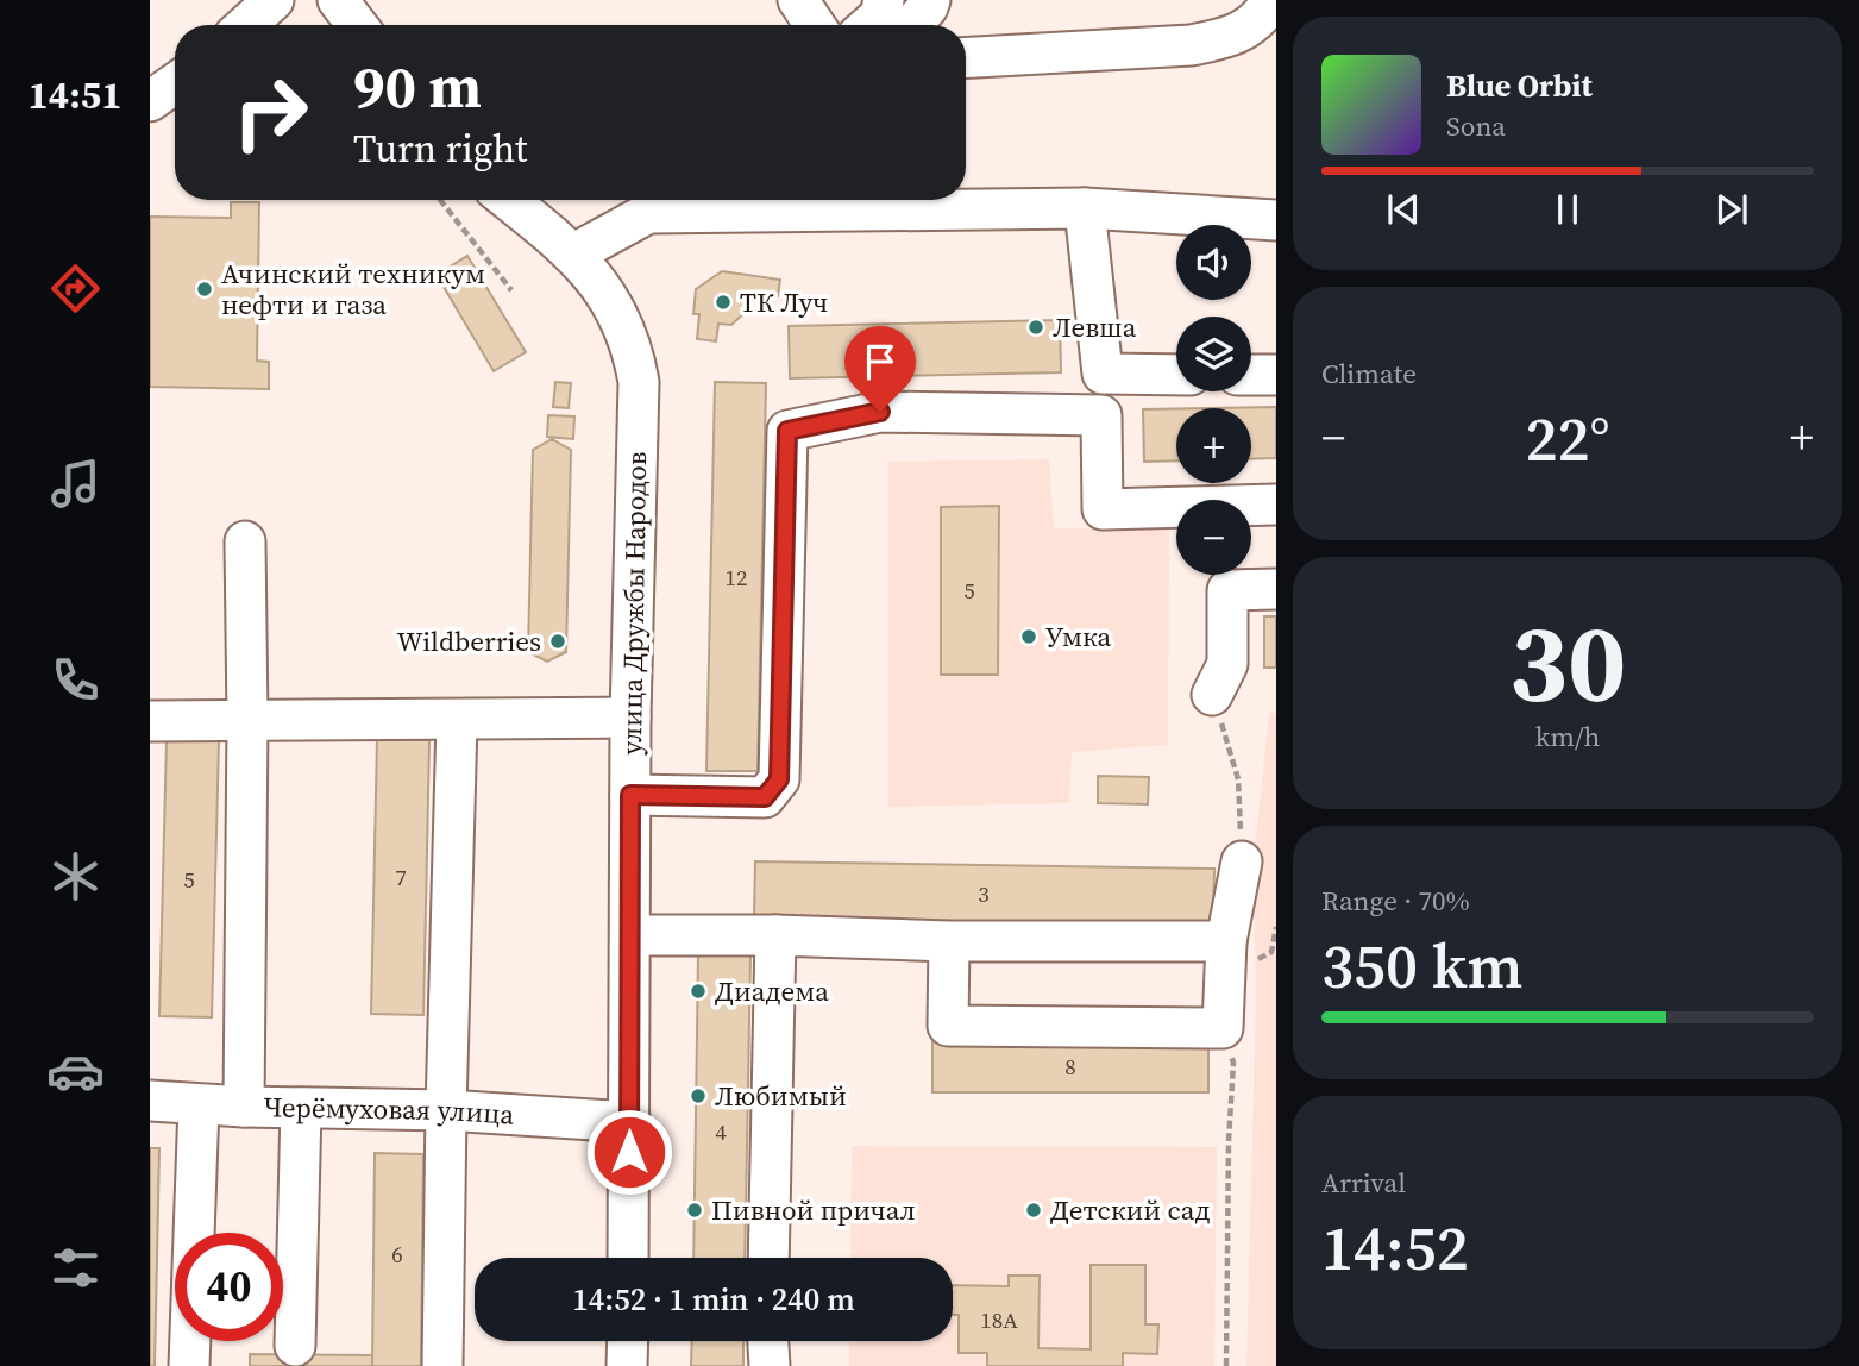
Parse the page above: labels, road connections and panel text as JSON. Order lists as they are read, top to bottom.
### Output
{
  "streets": {
    "street": ["улица Дружбы Народов", "Черёмуховая улица"]
  },
  "crossings": [
    ["улица Дружбы Народов", "Черёмуховая улица"]
  ],
  "places": [
    "Ачинский техникум нефти и газа",
    "ТК Луч",
    "Левша",
    "Умка",
    "Wildberries",
    "Диадема",
    "Любимый",
    "Пивной причал",
    "Детский сад"
  ],
  "house_numbers": [
    "12",
    "5",
    "7",
    "5",
    "3",
    "8",
    "4",
    "6",
    "18А"
  ],
  "page": {
    "tabs": "14:51",
    "turn": ["90 m", "Turn right"],
    "song": ["Blue Orbit", "Sona"],
    "map_buttons": ["+", "−"],
    "tile": [
      "Climate",
      ["30", "km/h"],
      ["Range · 70%", "350 km"],
      ["Arrival", "14:52"]
    ],
    "heat": ["−", "22°", "+"],
    "limit": "40",
    "trip": "14:52 · 1 min · 240 m"
  }
}
